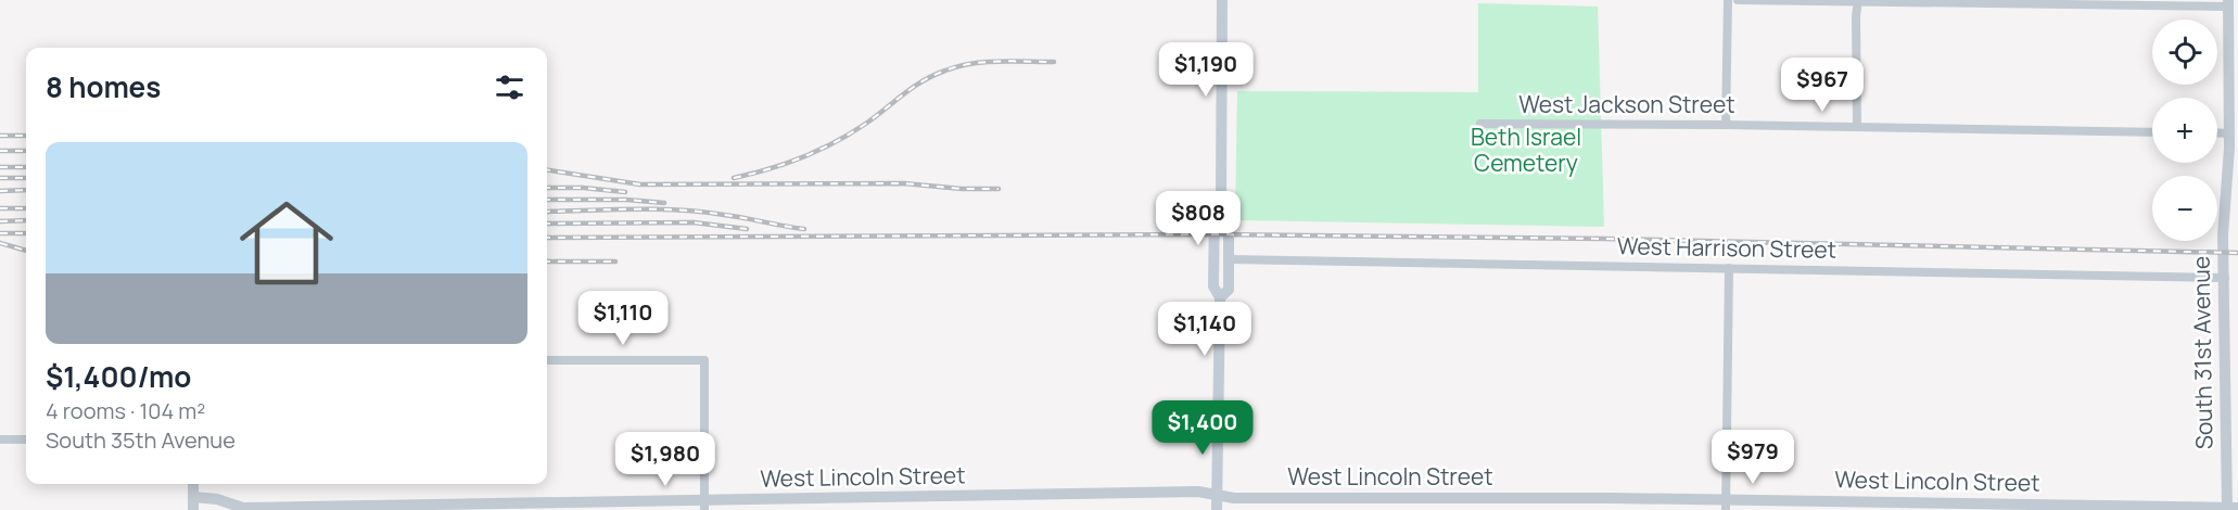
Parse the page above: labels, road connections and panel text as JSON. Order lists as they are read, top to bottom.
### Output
{
  "streets": {
    "street": [
      "West Jackson Street",
      "West Harrison Street",
      "South 31st Avenue",
      "West Lincoln Street"
    ]
  },
  "crossings": [
    ["West Harrison Street", "South 31st Avenue"],
    ["South 31st Avenue", "West Lincoln Street"]
  ],
  "parks": ["Beth Israel Cemetery"],
  "page": {
    "map_buttons": ["+", "−"],
    "price": [
      "$1,190",
      "$967",
      "$808",
      "$1,110",
      "$1,140",
      "$1,400",
      "$979",
      "$1,980"
    ],
    "heading": "8 homes",
    "list": [
      {
        "name": "$1,400/mo",
        "note": "4 rooms · 104 m² · South 35th Avenue"
      }
    ]
  }
}
